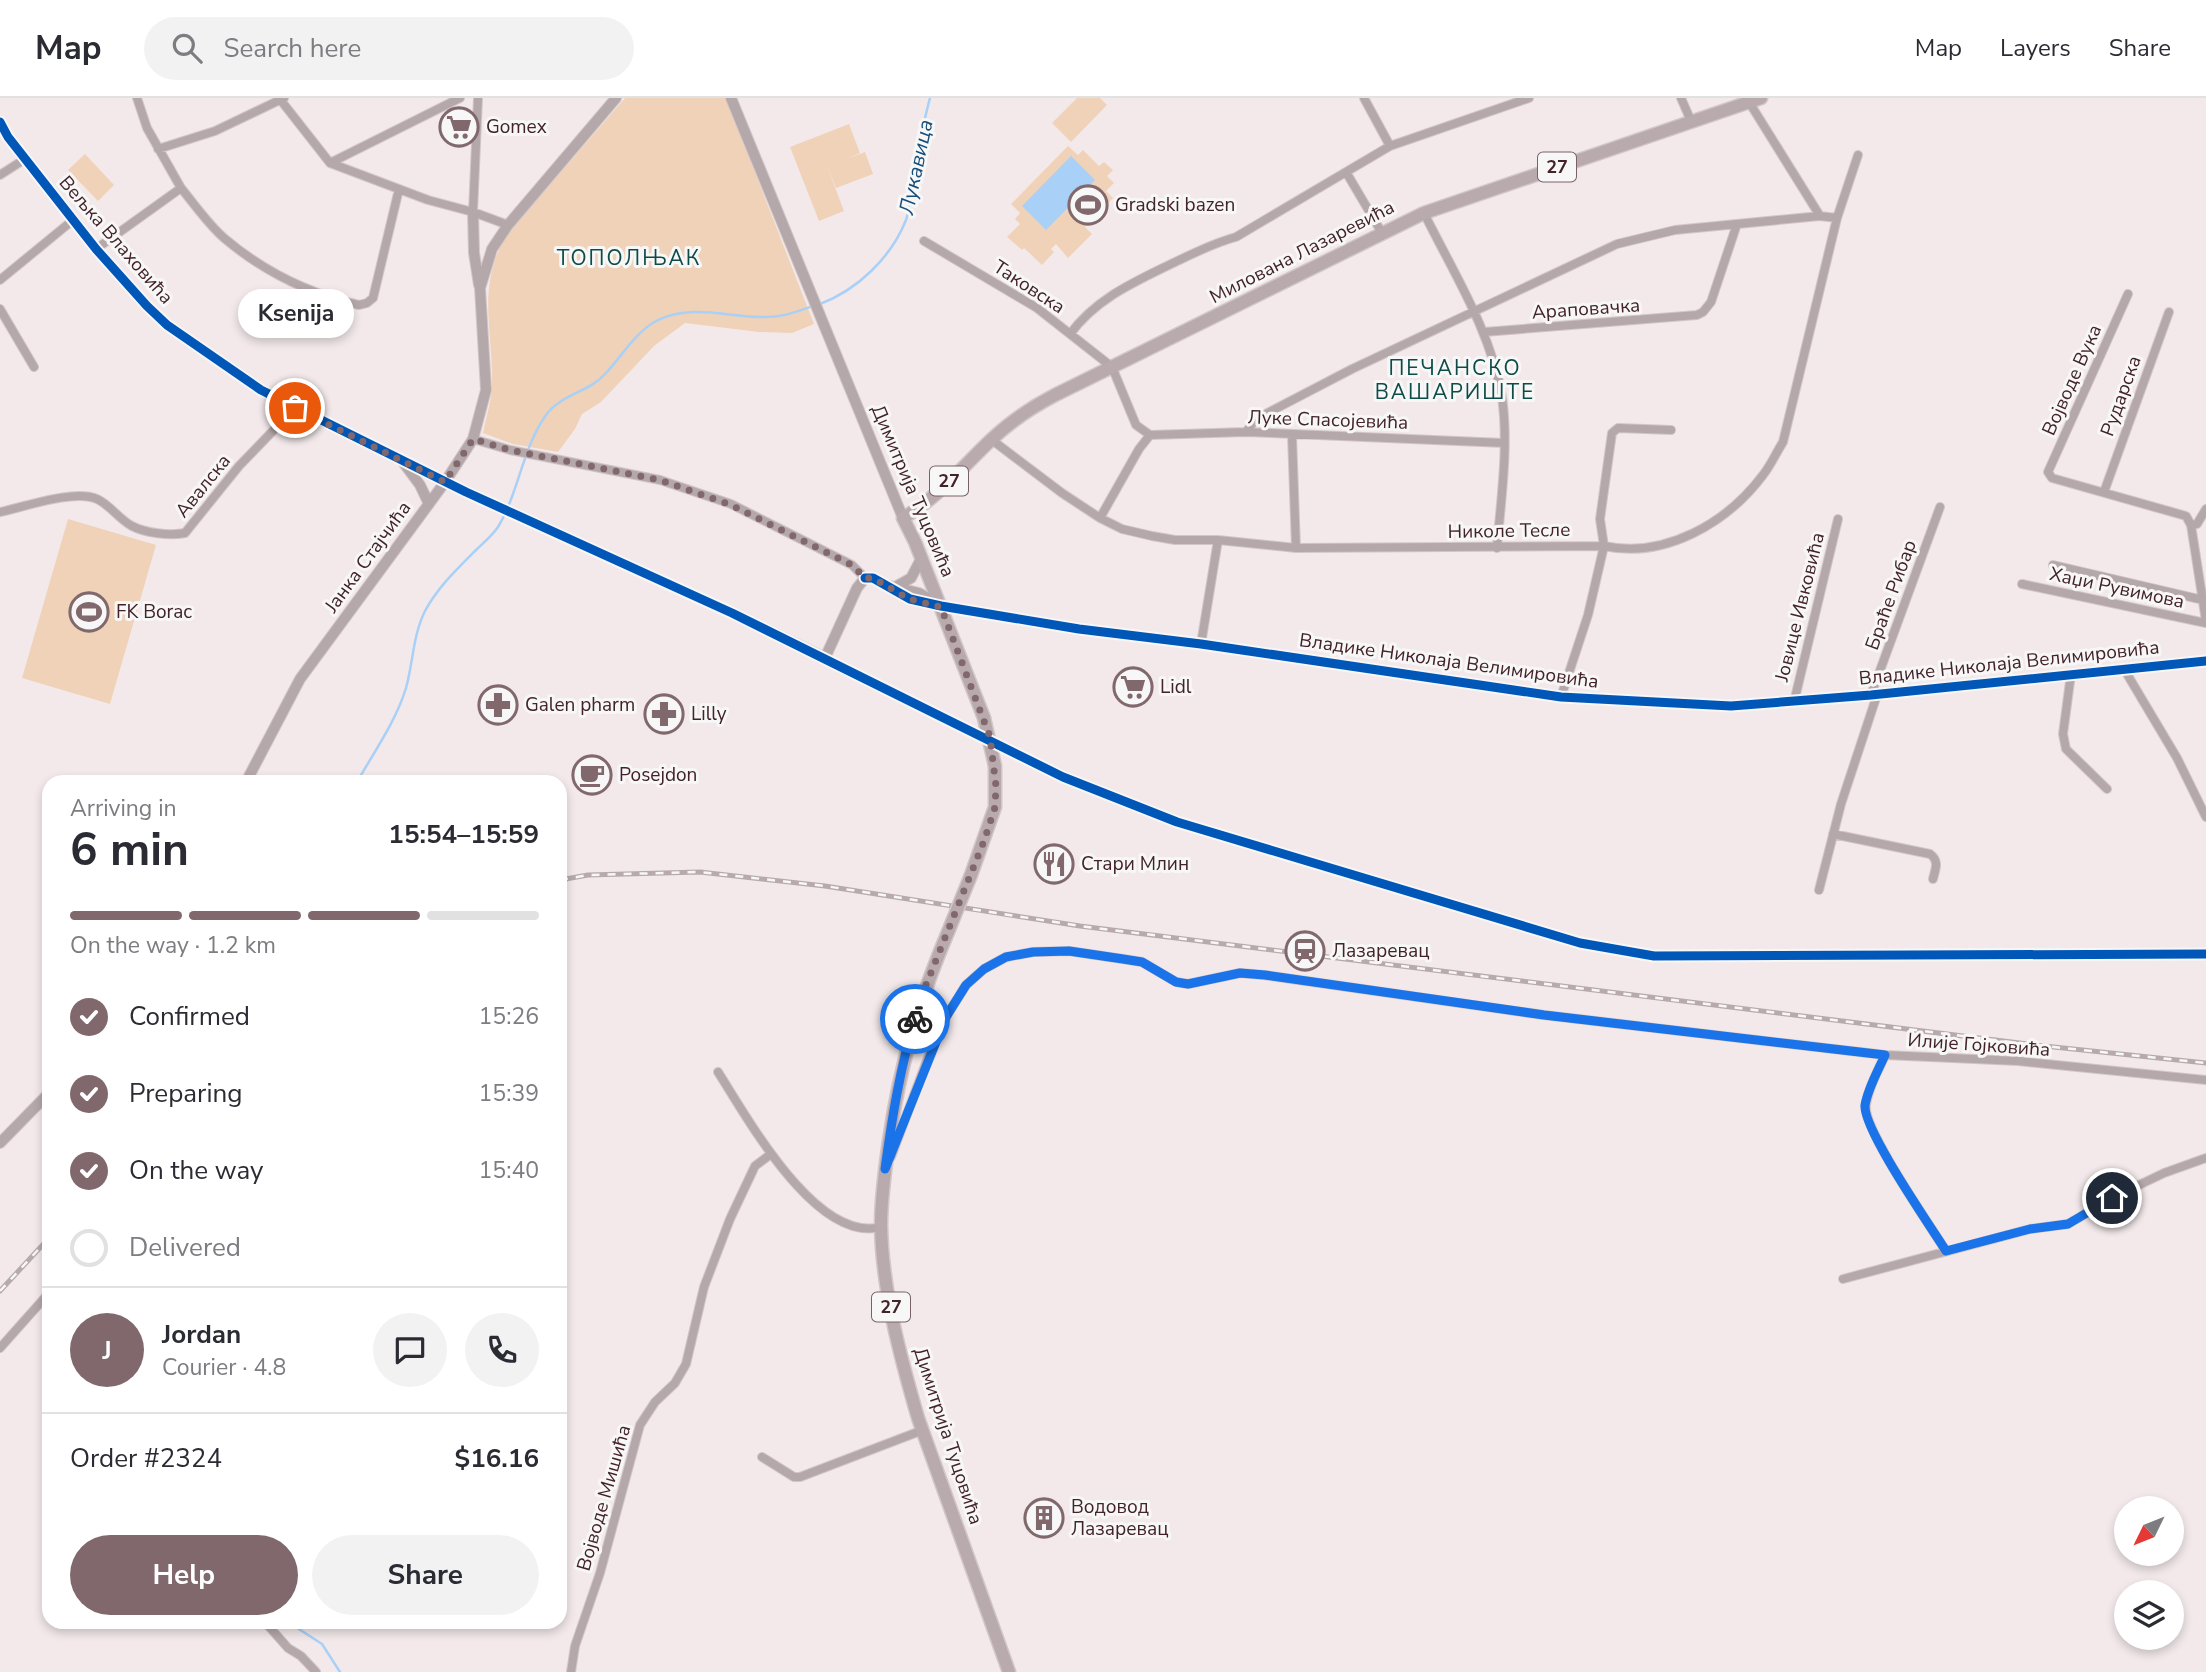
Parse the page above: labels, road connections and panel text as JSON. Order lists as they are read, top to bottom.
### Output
{
  "streets": {
    "main road": ["27", "Милована Лазаревића", "Димитрија Туцовића"],
    "street": [
      "Вељка Влаховића",
      "Таковска",
      "Араповачка",
      "Војводе Вука",
      "Рударска",
      "Луке Спасојевића",
      "Авалска",
      "Николе Тесле",
      "Јанка Стајчића",
      "Хаџи Рувимова",
      "Браће Рибар",
      "Јовице Ивковића",
      "Владике Николаја Велимировића",
      "Илије Гојковића",
      "Војводе Мишића"
    ]
  },
  "crossings": [
    ["Вељка Влаховића", "Авалска"],
    ["Вељка Влаховића", "Јанка Стајчића"],
    ["Милована Лазаревића", "Таковска"],
    ["Милована Лазаревића", "Димитрија Туцовића"],
    ["Милована Лазаревића", "Николе Тесле"],
    ["Војводе Вука", "Рударска"],
    ["Димитрија Туцовића", "Владике Николаја Велимировића"],
    ["Димитрија Туцовића", "Илије Гојковића"],
    ["Браће Рибар", "Владике Николаја Велимировића"],
    ["Јовице Ивковића", "Владике Николаја Велимировића"]
  ],
  "districts": ["ТОПОЛЊАК", "ПЕЧАНСКО ВАШАРИШТЕ"],
  "water": ["Лукавица"],
  "places": {
    "supermarket": ["Gomex", "Lidl"],
    "sports": ["Gradski bazen", "FK Borac"],
    "other": ["Ksenija"],
    "pharmacy": ["Galen pharm", "Lilly"],
    "cafe": ["Posejdon"],
    "restaurant": ["Стари Млин"],
    "station": ["Лазаревац"],
    "building": ["Водовод Лазаревац"]
  },
  "north": "bottom left",
  "page": {
    "header": "Map",
    "search": "Search here",
    "nav": ["Map", "Layers", "Share"],
    "bubble": "Ksenija",
    "heading": ["6 min", "Arriving in", "15:54–15:59"],
    "panel": [
      "Jordan",
      "Courier · 4.8",
      "Order #2324",
      "$16.16"
    ],
    "bar": "On the way · 1.2 km",
    "list": [
      ["Confirmed", "15:26"],
      ["Preparing", "15:39"],
      ["On the way", "15:40"],
      "Delivered"
    ],
    "round": "J",
    "buttons": ["Help", "Share"]
  }
}
